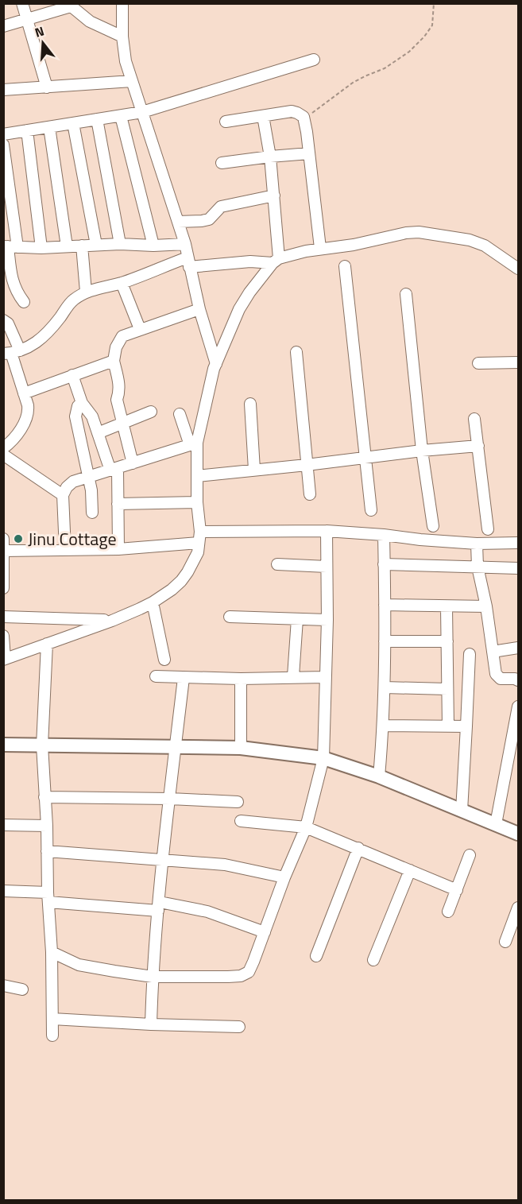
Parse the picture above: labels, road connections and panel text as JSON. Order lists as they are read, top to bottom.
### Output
{
  "places": ["Jinu Cottage"],
  "north": "top"
}
